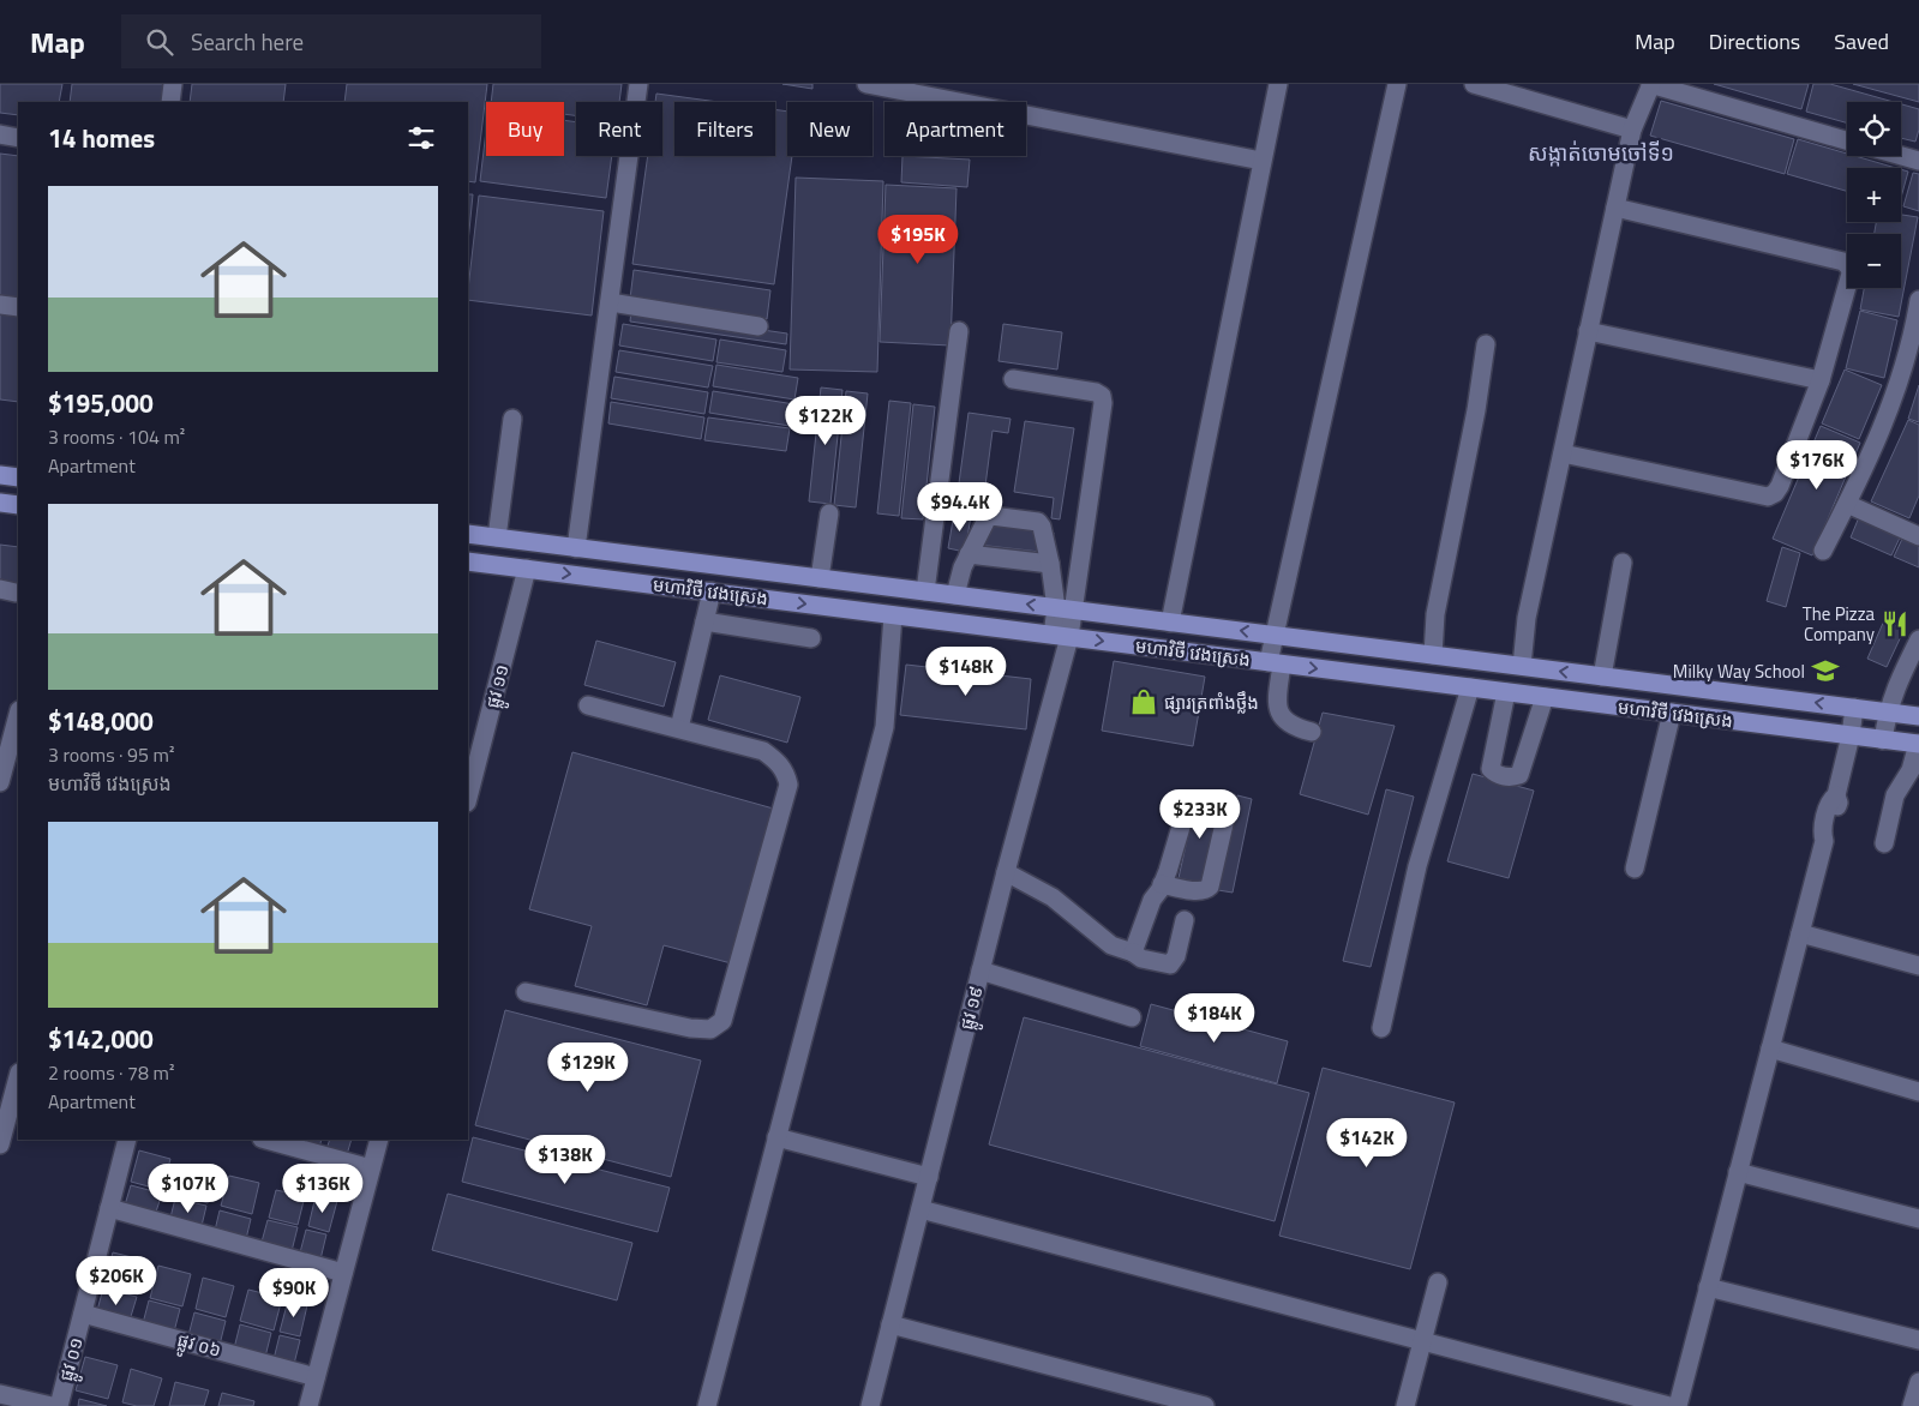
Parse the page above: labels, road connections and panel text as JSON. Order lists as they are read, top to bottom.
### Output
{
  "streets": {
    "main road": ["មហាវិថី វេងស្រេង"],
    "street": [
      "ផ្លូវ ១១",
      "ផ្លូវ ១៩",
      "ផ្លូវ ០៦",
      "ផ្លូវ ០១"
    ]
  },
  "crossings": [
    ["មហាវិថី វេងស្រេង", "ផ្លូវ ១១"],
    ["មហាវិថី វេងស្រេង", "ផ្លូវ ១៩"],
    ["ផ្លូវ ០៦", "ផ្លូវ ០១"]
  ],
  "districts": ["សង្កាត់ចោមចៅទី១"],
  "places": {
    "restaurant": ["The Pizza Company"],
    "school or university": ["Milky Way School"],
    "shop": ["ផ្សារត្រពាំងថ្លឹង"]
  },
  "page": {
    "header": "Map",
    "search": "Search here",
    "nav": ["Map", "Directions", "Saved"],
    "map_buttons": ["+", "−"],
    "chip": [
      "Buy",
      "Rent",
      "Filters",
      "New",
      "Apartment"
    ],
    "heading": "14 homes",
    "list": [
      {
        "name": "$195,000",
        "note": "3 rooms · 104 m² · Apartment"
      },
      {
        "name": "$148,000",
        "note": "3 rooms · 95 m² · មហាវិថី វេងស្រេង"
      },
      {
        "name": "$142,000",
        "note": "2 rooms · 78 m² · Apartment"
      }
    ],
    "price": [
      "$195K",
      "$122K",
      "$176K",
      "$94.4K",
      "$148K",
      "$233K",
      "$184K",
      "$129K",
      "$142K",
      "$138K",
      "$107K",
      "$136K",
      "$206K",
      "$90K"
    ]
  }
}
